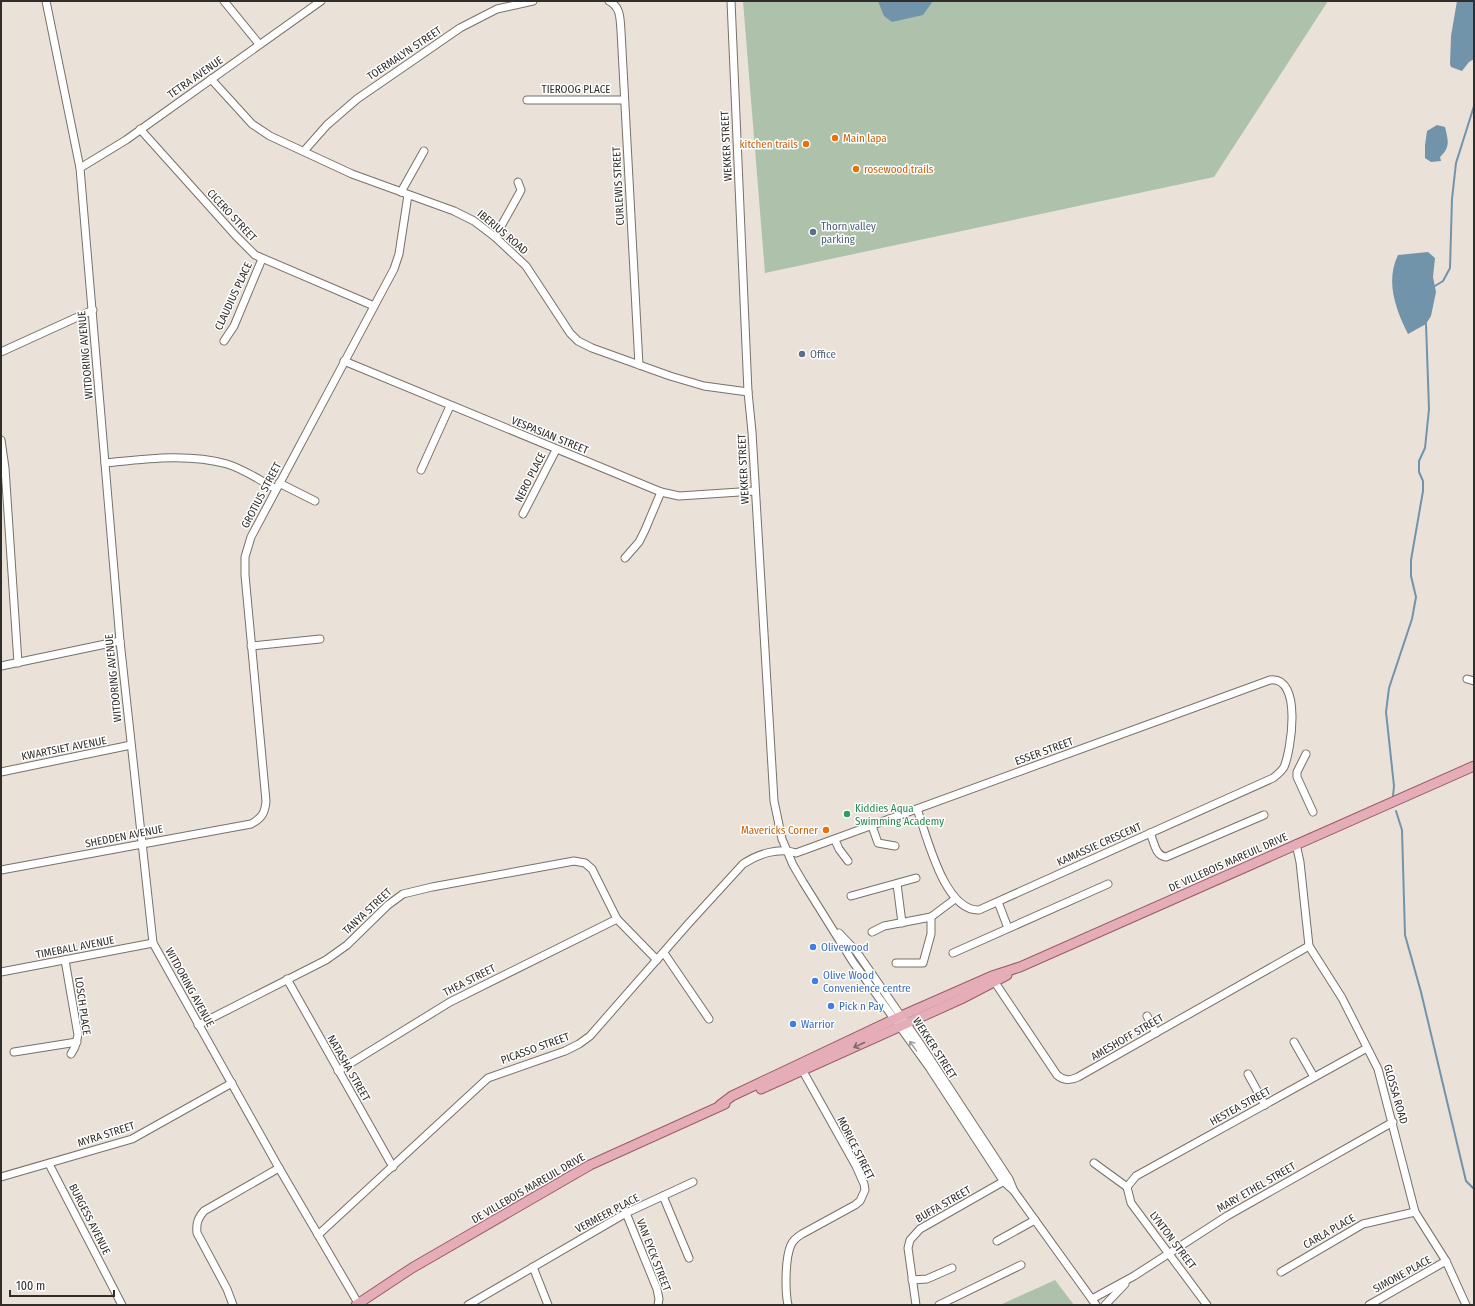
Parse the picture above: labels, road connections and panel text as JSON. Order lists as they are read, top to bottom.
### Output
{
  "streets": {
    "main road": ["DE VILLEBOIS MAREUIL DRIVE"],
    "street": [
      "TOERMALYN STREET",
      "TETRA AVENUE",
      "TIEROOG PLACE",
      "WEKKER STREET",
      "CURLEWIS STREET",
      "CICERO STREET",
      "IBERIUS ROAD",
      "CLAUDIUS PLACE",
      "WITDORING AVENUE",
      "VESPASIAN STREET",
      "NERO PLACE",
      "GROTIUS STREET",
      "KWARTSIET AVENUE",
      "ESSER STREET",
      "SHEDDEN AVENUE",
      "KAMASSIE CRESCENT",
      "TANYA STREET",
      "TIMEBALL AVENUE",
      "THEA STREET",
      "LOSCH PLACE",
      "AMESHOFF STREET",
      "PICASSO STREET",
      "NATASHA STREET",
      "GLOSSA ROAD",
      "HESTEA STREET",
      "MYRA STREET",
      "MORICE STREET",
      "MARY ETHEL STREET",
      "BUFFA STREET",
      "VERMEER PLACE",
      "BURGESS AVENUE",
      "CARLA PLACE",
      "LYNTON STREET",
      "VAN EYCK STREET",
      "SIMONE PLACE"
    ]
  },
  "crossings": [
    ["TOERMALYN STREET", "IBERIUS ROAD"],
    ["TETRA AVENUE", "CICERO STREET"],
    ["TETRA AVENUE", "IBERIUS ROAD"],
    ["TETRA AVENUE", "WITDORING AVENUE"],
    ["TIEROOG PLACE", "CURLEWIS STREET"],
    ["WEKKER STREET", "IBERIUS ROAD"],
    ["WEKKER STREET", "VESPASIAN STREET"],
    ["WEKKER STREET", "ESSER STREET"],
    ["WEKKER STREET", "DE VILLEBOIS MAREUIL DRIVE"],
    ["WEKKER STREET", "PICASSO STREET"],
    ["WEKKER STREET", "MARY ETHEL STREET"],
    ["WEKKER STREET", "BUFFA STREET"],
    ["CURLEWIS STREET", "IBERIUS ROAD"],
    ["CICERO STREET", "CLAUDIUS PLACE"],
    ["CICERO STREET", "GROTIUS STREET"],
    ["IBERIUS ROAD", "GROTIUS STREET"],
    ["WITDORING AVENUE", "KWARTSIET AVENUE"],
    ["WITDORING AVENUE", "SHEDDEN AVENUE"],
    ["WITDORING AVENUE", "DE VILLEBOIS MAREUIL DRIVE"],
    ["WITDORING AVENUE", "TANYA STREET"],
    ["WITDORING AVENUE", "TIMEBALL AVENUE"],
    ["WITDORING AVENUE", "PICASSO STREET"],
    ["WITDORING AVENUE", "MYRA STREET"],
    ["VESPASIAN STREET", "NERO PLACE"],
    ["VESPASIAN STREET", "GROTIUS STREET"],
    ["GROTIUS STREET", "SHEDDEN AVENUE"],
    ["ESSER STREET", "KAMASSIE CRESCENT"],
    ["ESSER STREET", "PICASSO STREET"],
    ["DE VILLEBOIS MAREUIL DRIVE", "AMESHOFF STREET"],
    ["DE VILLEBOIS MAREUIL DRIVE", "GLOSSA ROAD"],
    ["DE VILLEBOIS MAREUIL DRIVE", "MORICE STREET"],
    ["TANYA STREET", "THEA STREET"],
    ["TANYA STREET", "NATASHA STREET"],
    ["TIMEBALL AVENUE", "LOSCH PLACE"],
    ["THEA STREET", "NATASHA STREET"],
    ["AMESHOFF STREET", "GLOSSA ROAD"],
    ["PICASSO STREET", "NATASHA STREET"],
    ["GLOSSA ROAD", "HESTEA STREET"],
    ["GLOSSA ROAD", "MARY ETHEL STREET"],
    ["GLOSSA ROAD", "CARLA PLACE"],
    ["GLOSSA ROAD", "SIMONE PLACE"],
    ["HESTEA STREET", "LYNTON STREET"],
    ["MYRA STREET", "BURGESS AVENUE"],
    ["MARY ETHEL STREET", "LYNTON STREET"],
    ["VERMEER PLACE", "VAN EYCK STREET"]
  ],
  "places": [
    "Main lapa",
    "kitchen trails",
    "rosewood trails",
    "Thorn valley parking",
    "Office",
    "Kiddies Aqua Swimming Academy",
    "Mavericks Corner",
    "Olivewood",
    "Olive Wood Convenience centre",
    "Pick n Pay",
    "Warrior"
  ],
  "scale_bar": "100 m"
}
